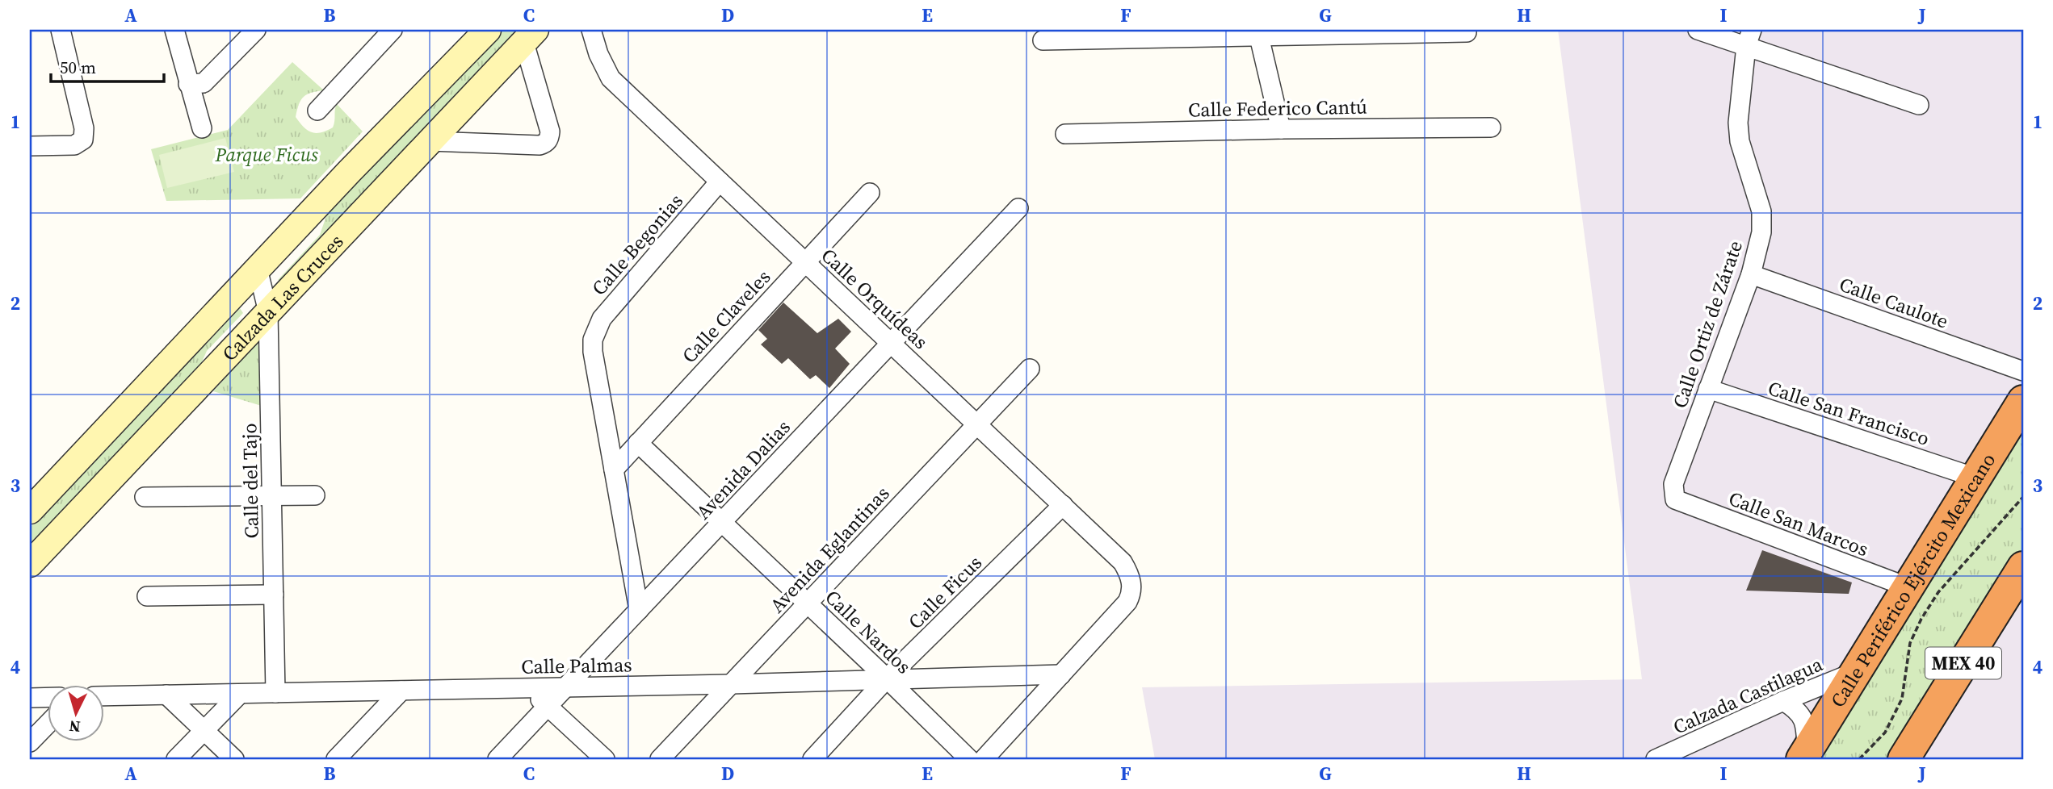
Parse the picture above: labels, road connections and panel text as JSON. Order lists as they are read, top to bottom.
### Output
{
  "streets": {
    "highway": ["Calle Periférico Ejército Mexicano", "MEX 40"],
    "street": [
      "Calle Federico Cantú",
      "Calle Begonias",
      "Calzada Las Cruces",
      "Calle Orquídeas",
      "Calle Caulote",
      "Calle Claveles",
      "Calle Ortiz de Zárate",
      "Calle San Francisco",
      "Avenida Dalias",
      "Calle del Tajo",
      "Calle San Marcos",
      "Avenida Eglantinas",
      "Calle Ficus",
      "Calle Nardos",
      "Calle Palmas",
      "Calzada Castilagua"
    ]
  },
  "crossings": [
    ["Calle Begonias", "Calle Orquídeas"],
    ["Calle Begonias", "Calle Claveles"],
    ["Calzada Las Cruces", "Calle del Tajo"],
    ["Calle Orquídeas", "Calle Claveles"],
    ["Calle Orquídeas", "Avenida Dalias"],
    ["Calle Orquídeas", "Avenida Eglantinas"],
    ["Calle Orquídeas", "Calle Ficus"],
    ["Calle Orquídeas", "Calle Palmas"],
    ["Calle Caulote", "Calle Ortiz de Zárate"],
    ["Calle Claveles", "Calle Nardos"],
    ["Calle Ortiz de Zárate", "Calle San Francisco"],
    ["Calle Ortiz de Zárate", "Calle San Marcos"],
    ["Calle San Francisco", "Calle Periférico Ejército Mexicano"],
    ["Avenida Dalias", "Calle Nardos"],
    ["Avenida Dalias", "Calle Palmas"],
    ["Calle del Tajo", "Calle Palmas"],
    ["Calle San Marcos", "Calle Periférico Ejército Mexicano"],
    ["Avenida Eglantinas", "Calle Nardos"],
    ["Avenida Eglantinas", "Calle Palmas"],
    ["Calle Periférico Ejército Mexicano", "Calzada Castilagua"],
    ["Calle Ficus", "Calle Nardos"],
    ["Calle Ficus", "Calle Palmas"],
    ["Calle Nardos", "Calle Palmas"]
  ],
  "parks": ["Parque Ficus"],
  "scale_bar": "50 m",
  "north": "bottom",
  "grid": {
    "columns": [
      "A",
      "B",
      "C",
      "D",
      "E",
      "F",
      "G",
      "H",
      "I",
      "J"
    ],
    "rows": [
      "1",
      "2",
      "3",
      "4"
    ]
  }
}
